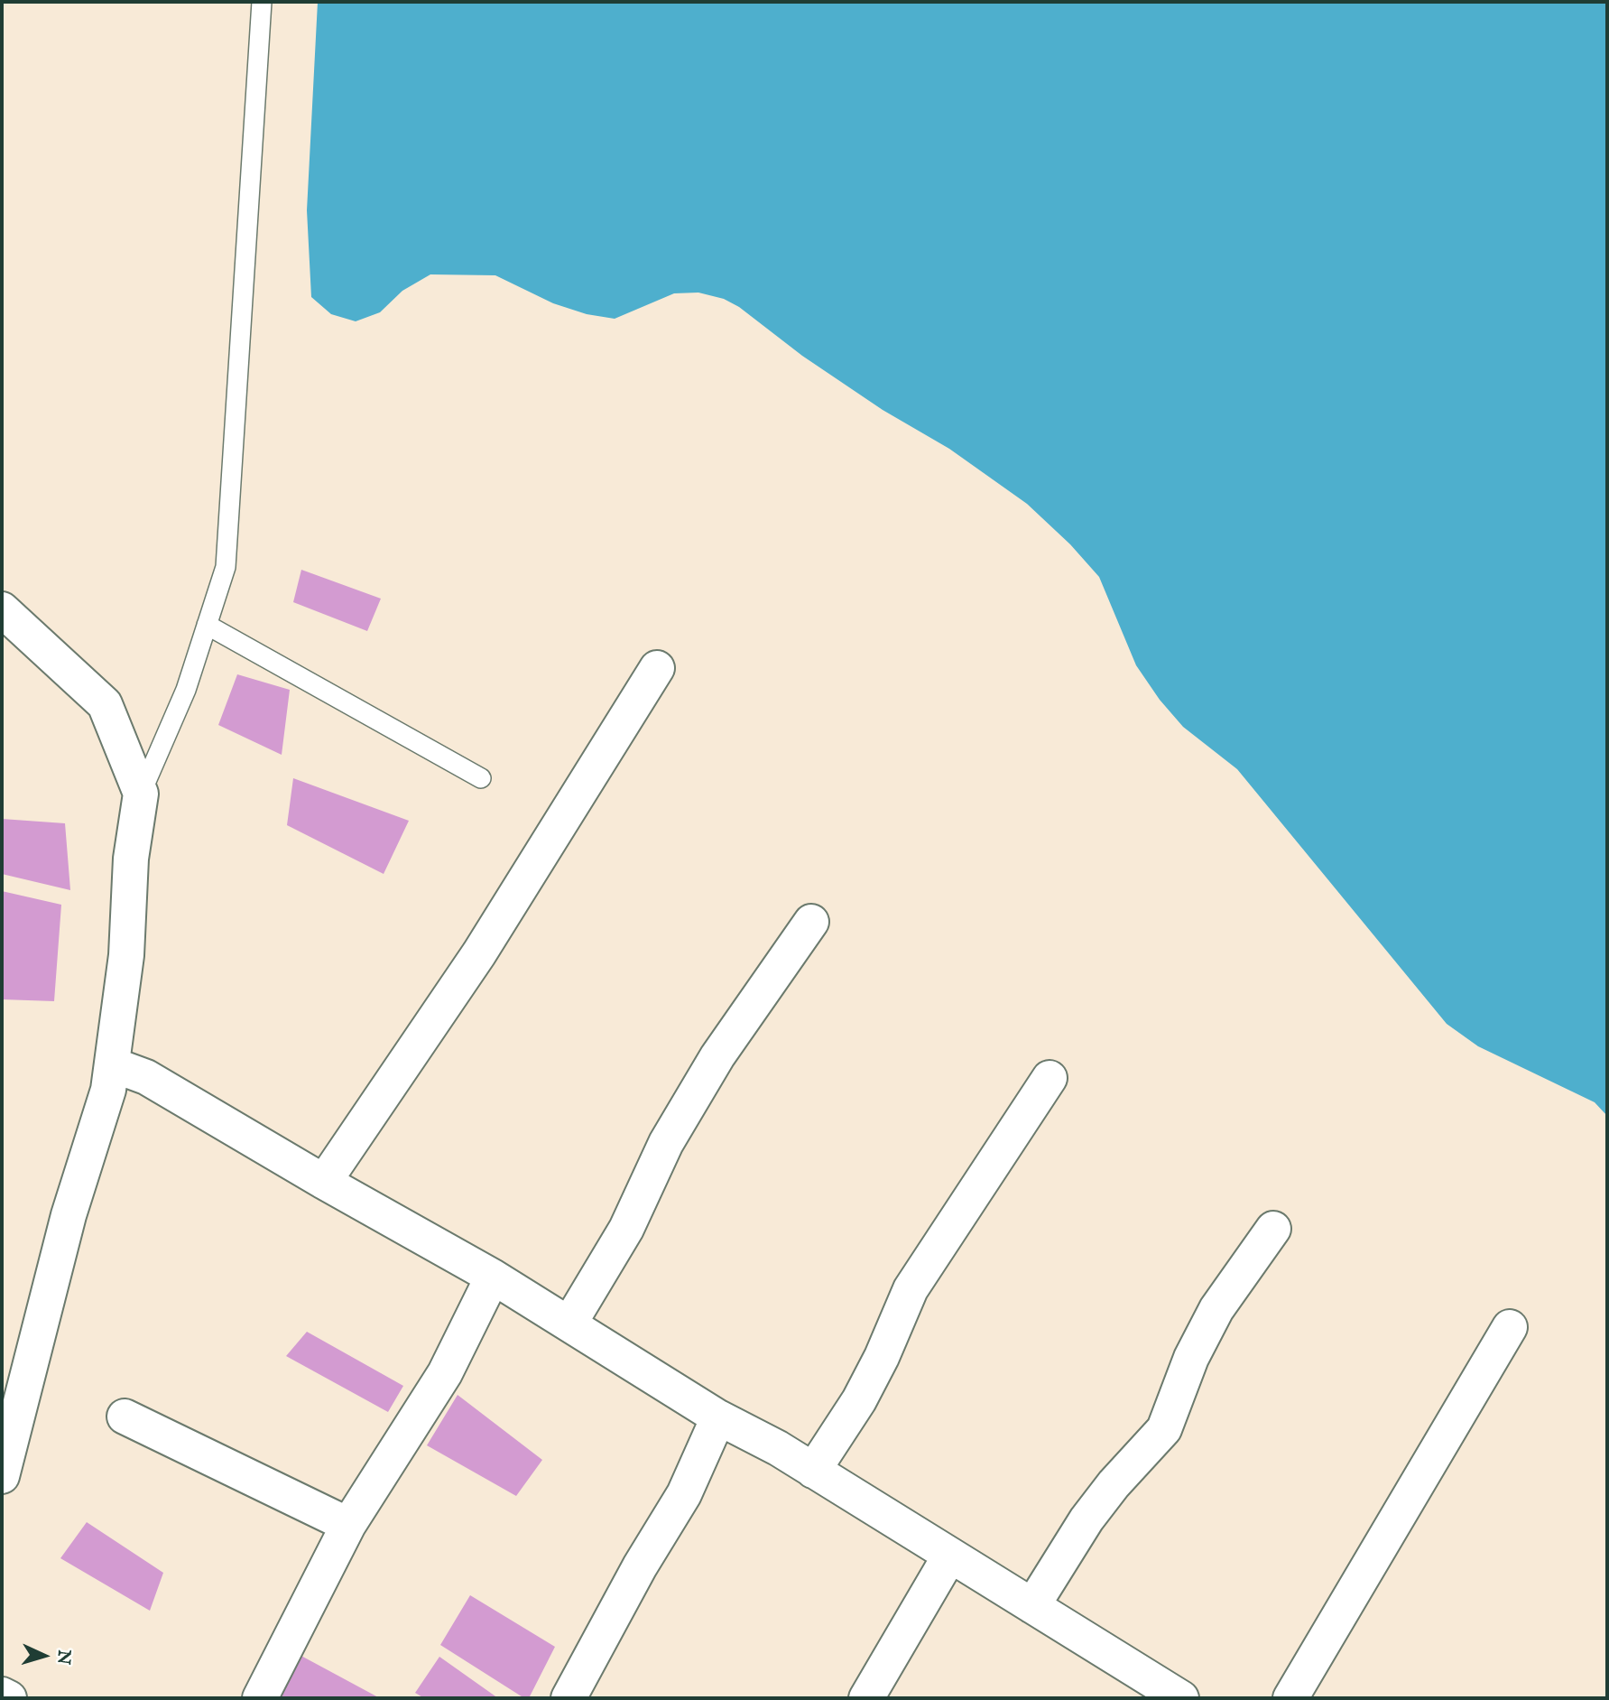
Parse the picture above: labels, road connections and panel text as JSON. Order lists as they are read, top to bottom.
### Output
{
  "north": "right"
}
